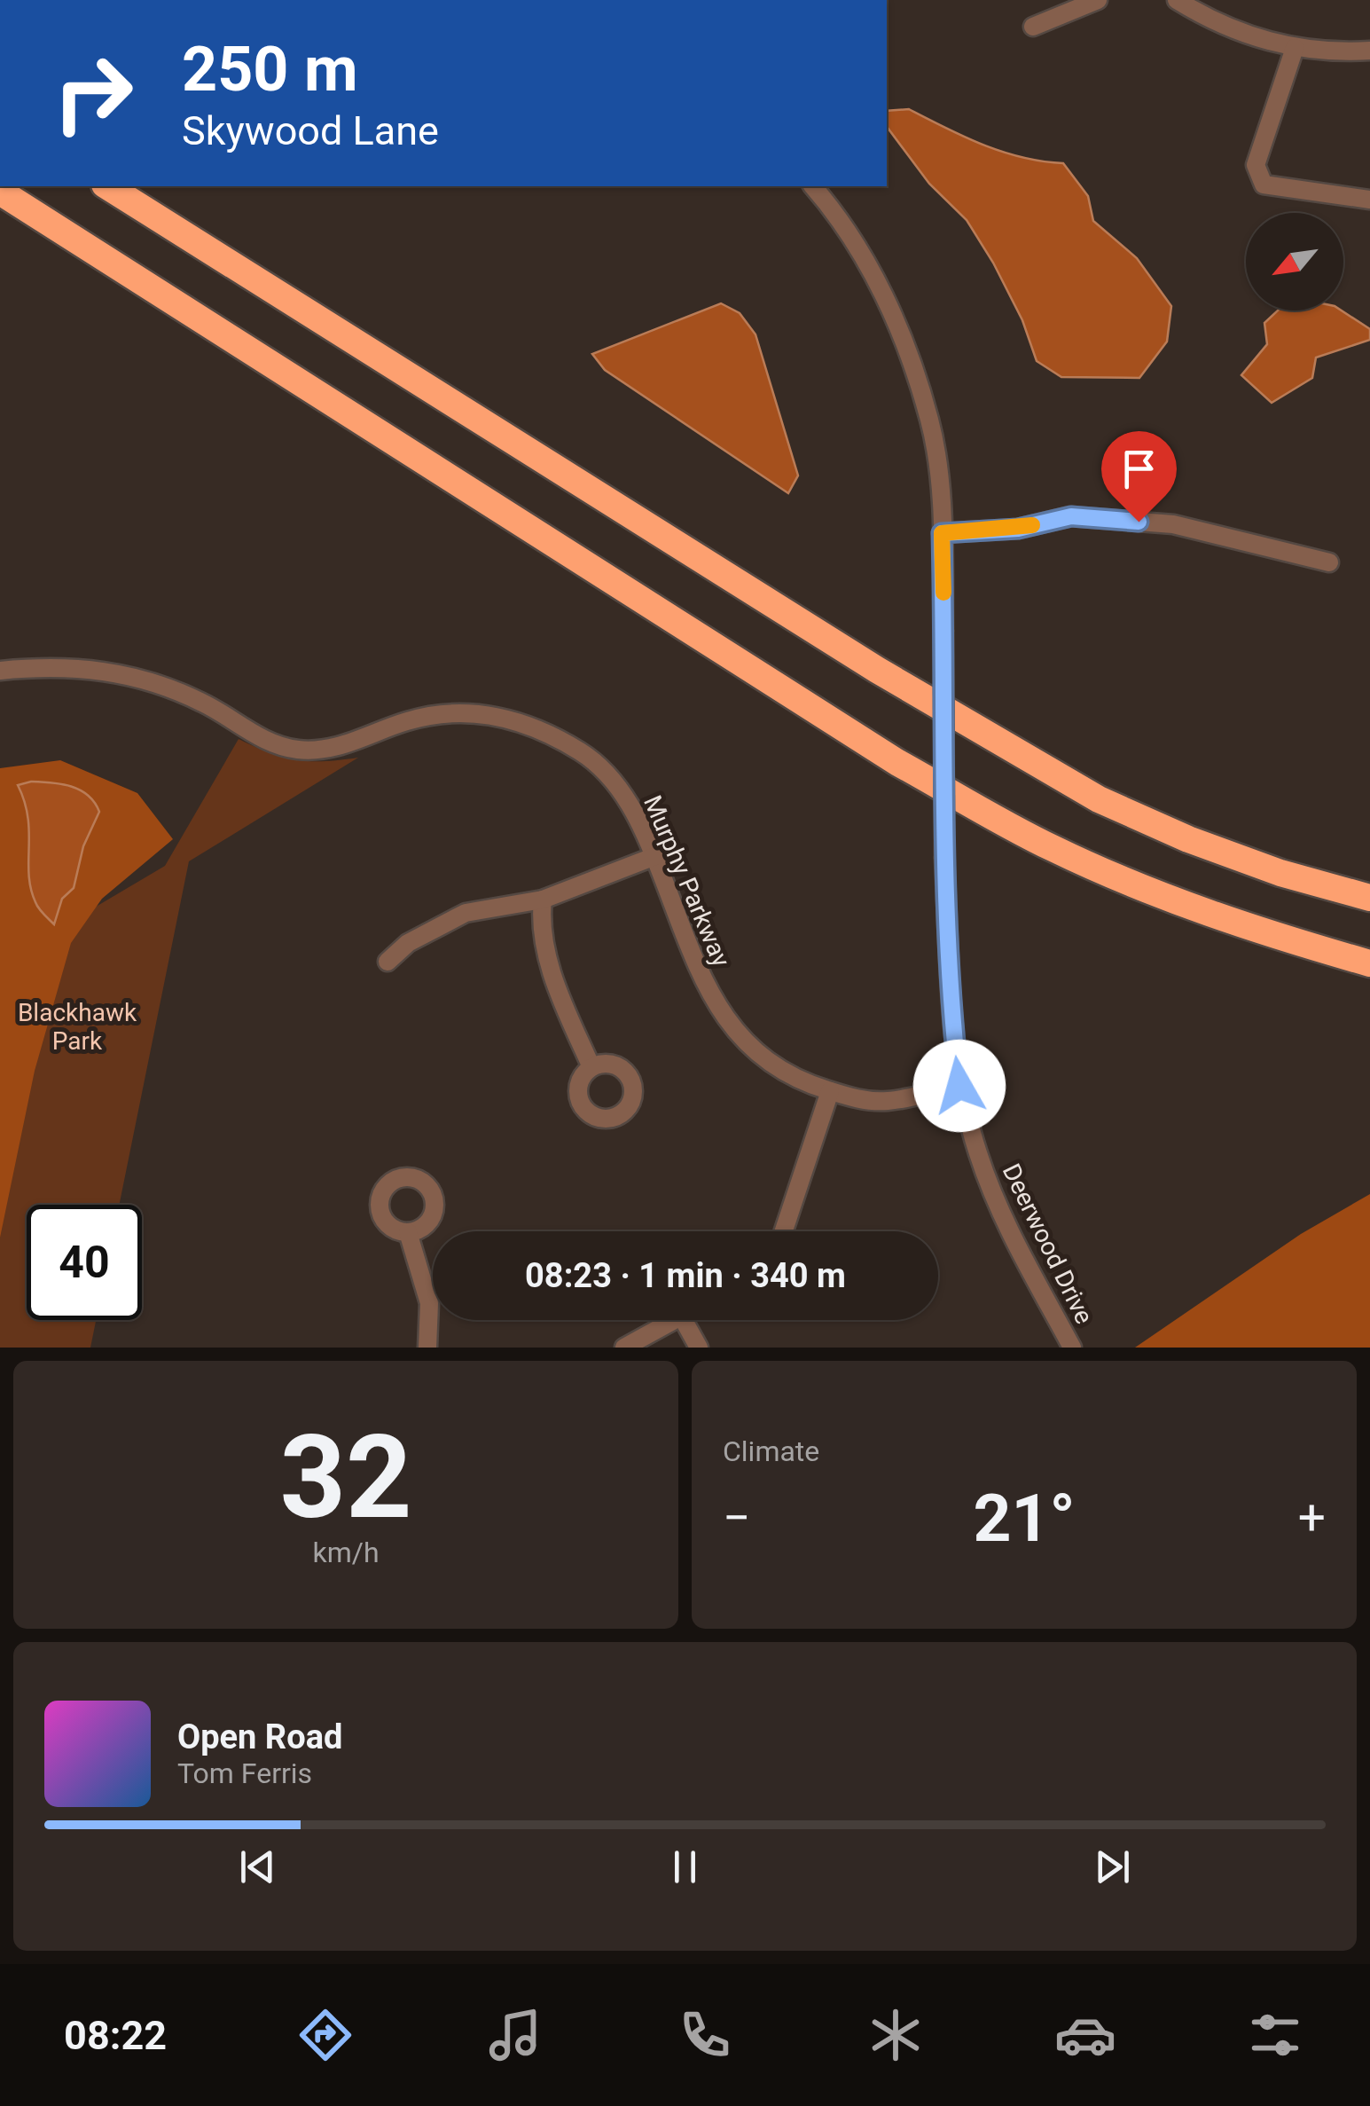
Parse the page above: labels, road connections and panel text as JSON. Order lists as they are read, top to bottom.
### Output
{
  "streets": {
    "street": ["Murphy Parkway", "Deerwood Drive"]
  },
  "crossings": [
    ["Murphy Parkway", "Deerwood Drive"]
  ],
  "parks": ["Blackhawk Park"],
  "north": "bottom left",
  "page": {
    "turn": ["250 m", "Skywood Lane"],
    "limit": "40",
    "trip": "08:23 · 1 min · 340 m",
    "tile": [
      ["32", "km/h"],
      "Climate"
    ],
    "heat": ["−", "21°", "+"],
    "song": ["Open Road", "Tom Ferris"],
    "tabs": "08:22"
  }
}
